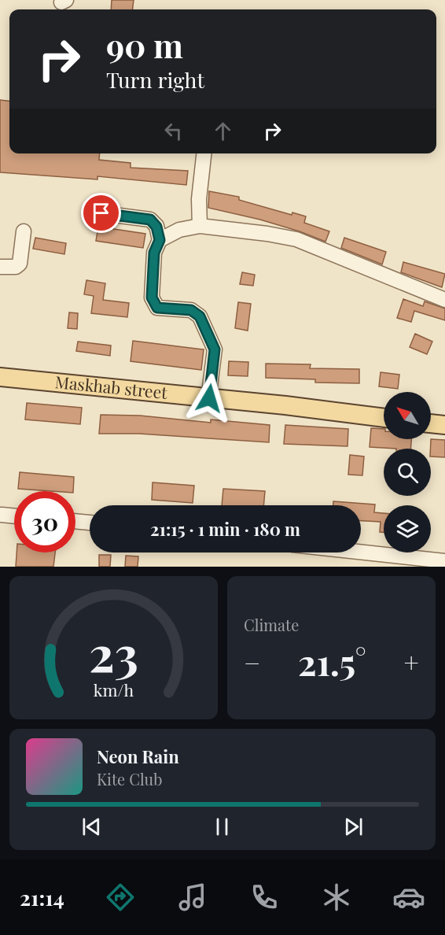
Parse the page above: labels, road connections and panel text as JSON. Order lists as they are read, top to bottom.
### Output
{
  "streets": {
    "main road": ["Maskhab street"]
  },
  "north": "top left",
  "page": {
    "turn": ["90 m", "Turn right"],
    "limit": "30",
    "trip": "21:15 · 1 min · 180 m",
    "tile": "Climate",
    "heat": ["−", "21.5°", "+"],
    "song": ["Neon Rain", "Kite Club"],
    "tabs": "21:14",
    "gauge": ["23", "km/h"]
  }
}
